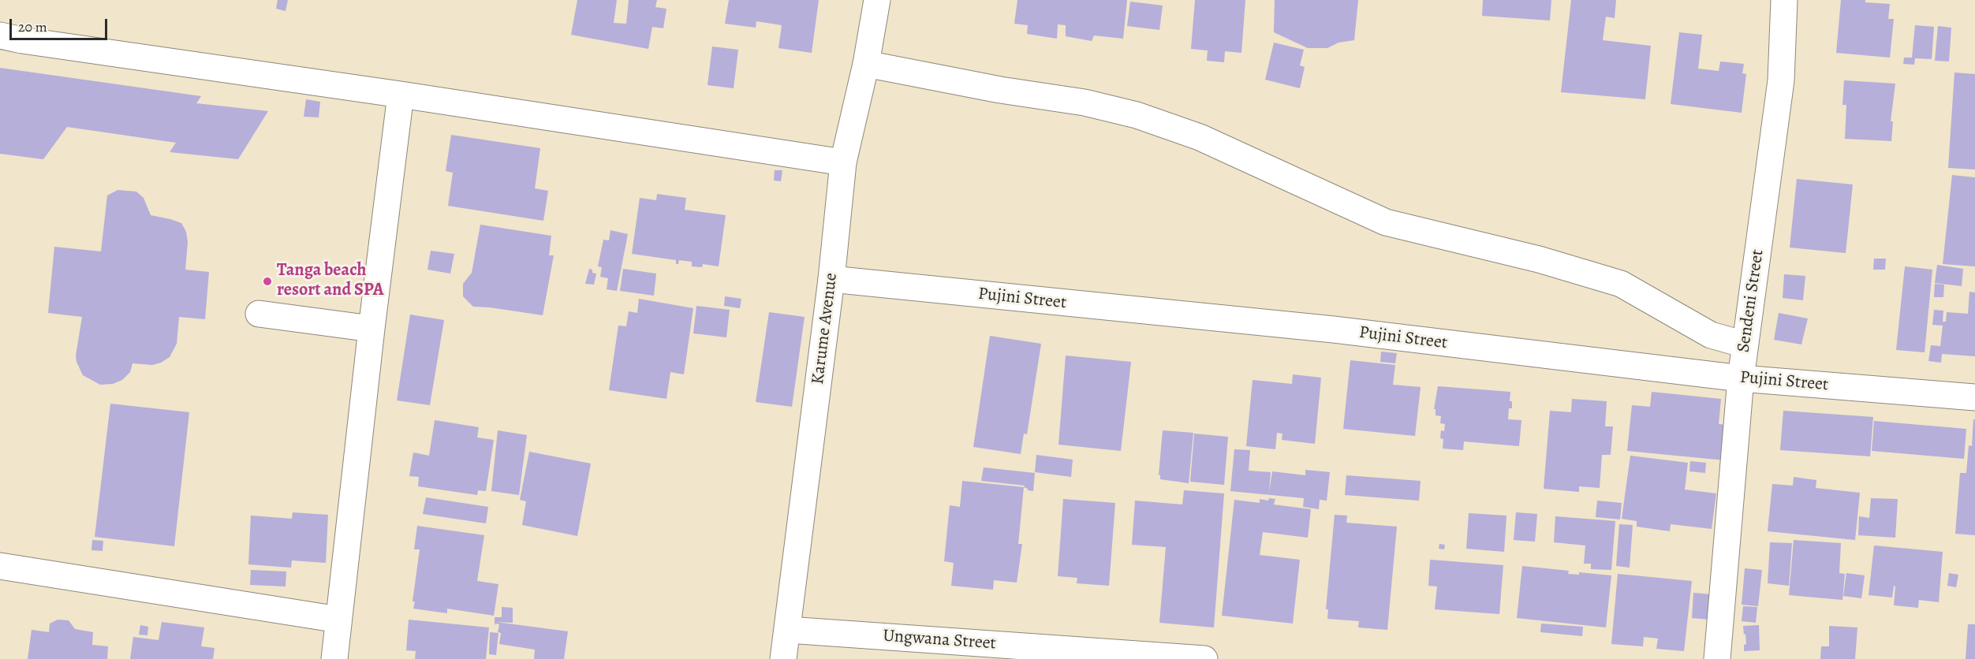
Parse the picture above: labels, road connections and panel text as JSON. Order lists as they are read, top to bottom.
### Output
{
  "streets": {
    "street": [
      "Pujini Street",
      "Sendeni Street",
      "Karume Avenue",
      "Ungwana Street"
    ]
  },
  "crossings": [
    ["Pujini Street", "Sendeni Street"],
    ["Pujini Street", "Karume Avenue"],
    ["Karume Avenue", "Ungwana Street"]
  ],
  "places": ["Tanga beach resort and SPA"],
  "scale_bar": "20 m"
}
